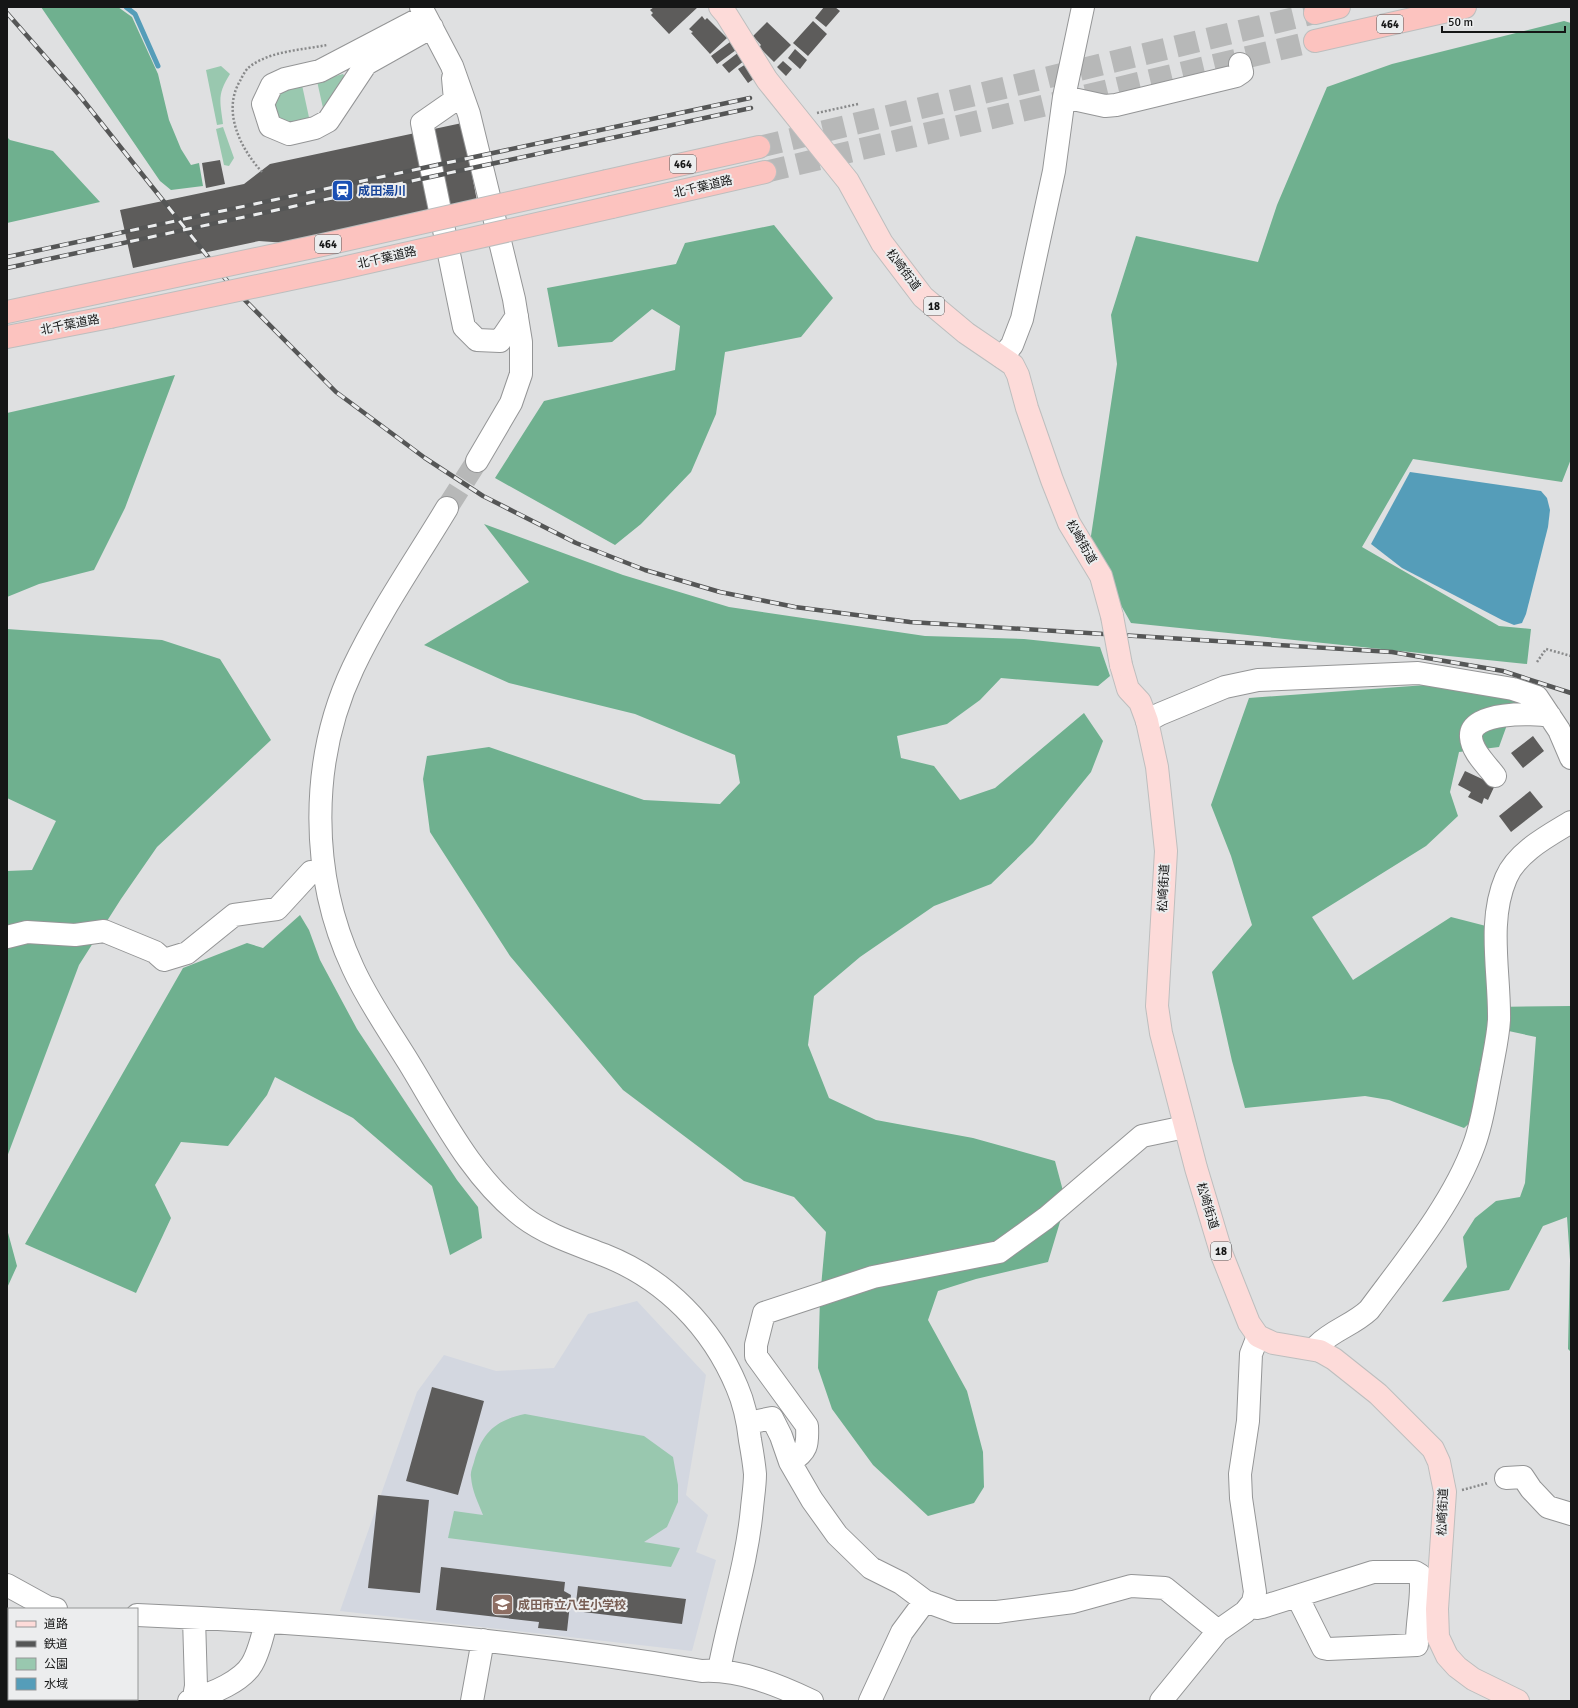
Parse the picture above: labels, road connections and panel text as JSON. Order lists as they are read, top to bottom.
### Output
{
  "streets": {
    "highway": ["464", "北千葉道路"],
    "main road": ["松崎街道", "18"]
  },
  "places": {
    "station": ["成田湯川"],
    "school or university": ["成田市立八生小学校"]
  },
  "legend": [
    "道路",
    "鉄道",
    "公園",
    "水域"
  ],
  "scale_bar": "50 m"
}
